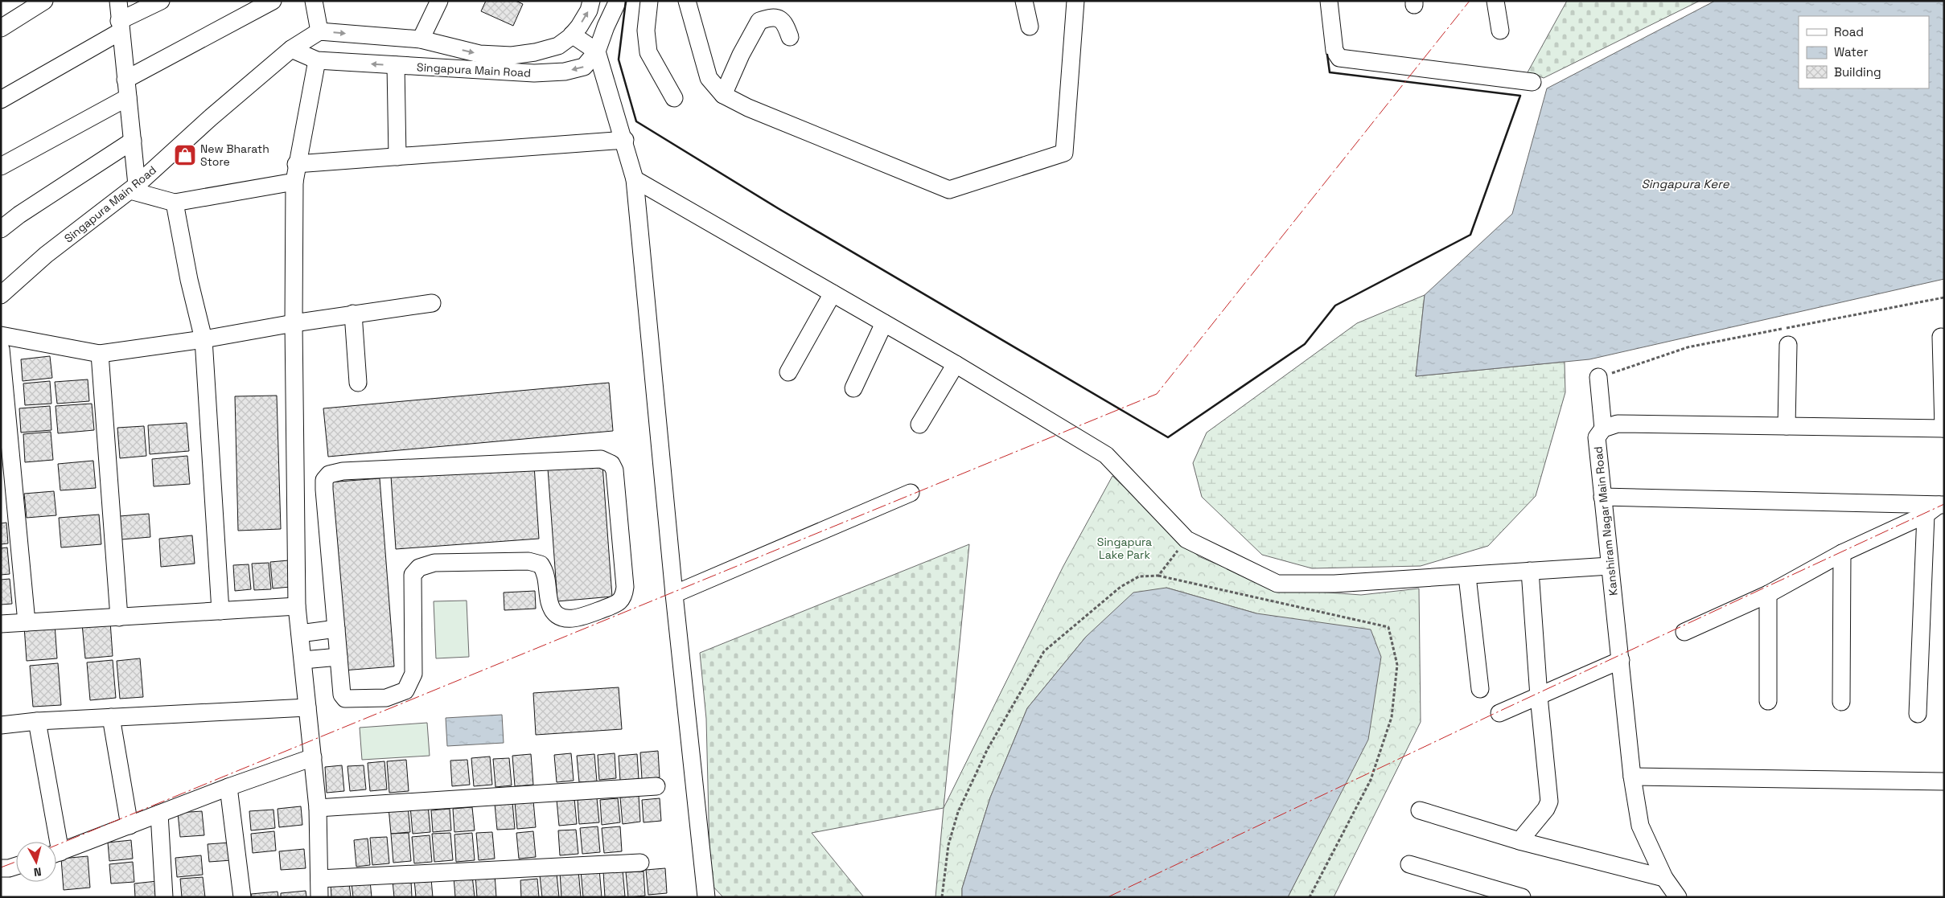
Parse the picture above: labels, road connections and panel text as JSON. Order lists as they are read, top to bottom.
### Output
{
  "streets": {
    "street": ["Singapura Main Road", "Kanshiram Nagar Main Road"]
  },
  "water": ["Singapura Kere"],
  "parks": ["Singapura Lake Park"],
  "places": {
    "shop": ["New Bharath Store"]
  },
  "legend": ["Road", "Water", "Building"],
  "north": "bottom"
}
